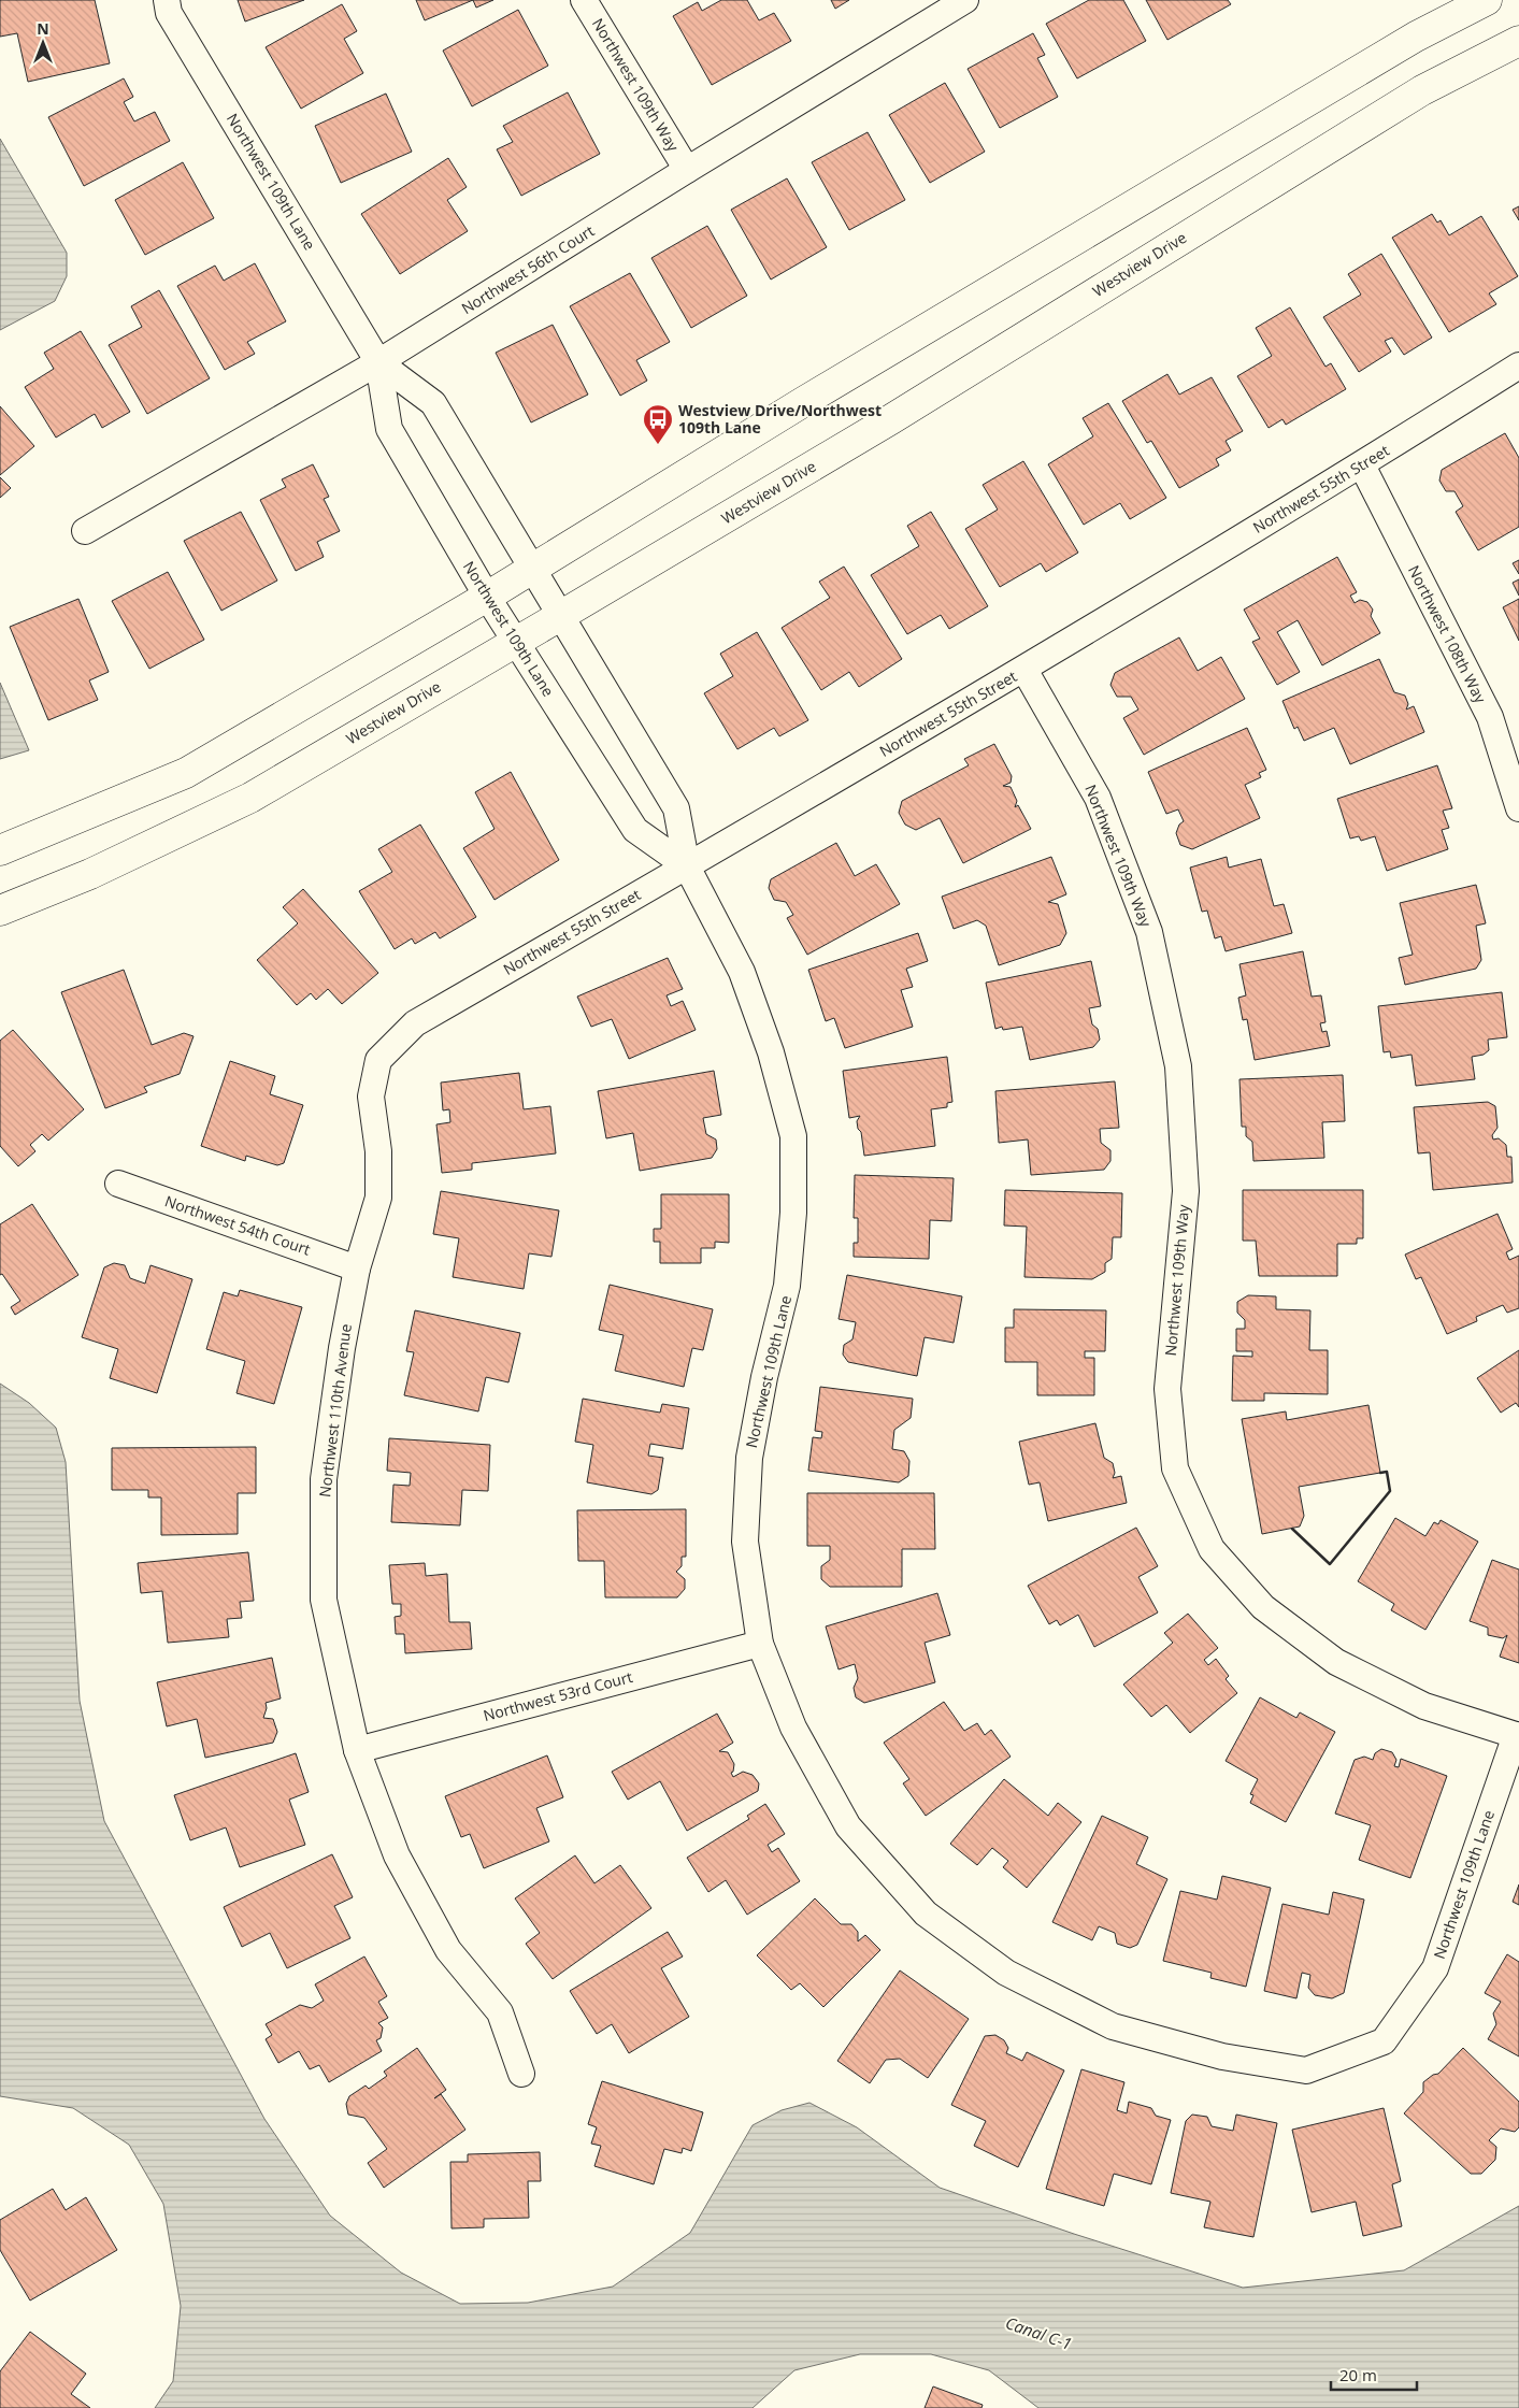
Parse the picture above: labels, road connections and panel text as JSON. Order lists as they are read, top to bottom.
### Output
{
  "streets": {
    "street": [
      "Northwest 109th Way",
      "Northwest 109th Lane",
      "Westview Drive",
      "Northwest 56th Court",
      "Northwest 55th Street",
      "Northwest 108th Way",
      "Northwest 54th Court",
      "Northwest 110th Avenue",
      "Northwest 53rd Court"
    ]
  },
  "crossings": [
    ["Northwest 109th Way", "Northwest 109th Lane"],
    ["Northwest 109th Way", "Northwest 56th Court"],
    ["Northwest 109th Way", "Northwest 55th Street"],
    ["Northwest 109th Lane", "Westview Drive"],
    ["Northwest 109th Lane", "Northwest 56th Court"],
    ["Northwest 109th Lane", "Northwest 55th Street"],
    ["Northwest 109th Lane", "Northwest 53rd Court"],
    ["Northwest 55th Street", "Northwest 108th Way"],
    ["Northwest 55th Street", "Northwest 110th Avenue"],
    ["Northwest 54th Court", "Northwest 110th Avenue"],
    ["Northwest 110th Avenue", "Northwest 53rd Court"]
  ],
  "water": ["Canal C-1"],
  "places": {
    "bus stop": ["Westview Drive/Northwest 109th Lane"]
  },
  "scale_bar": "20 m",
  "north": "top"
}
